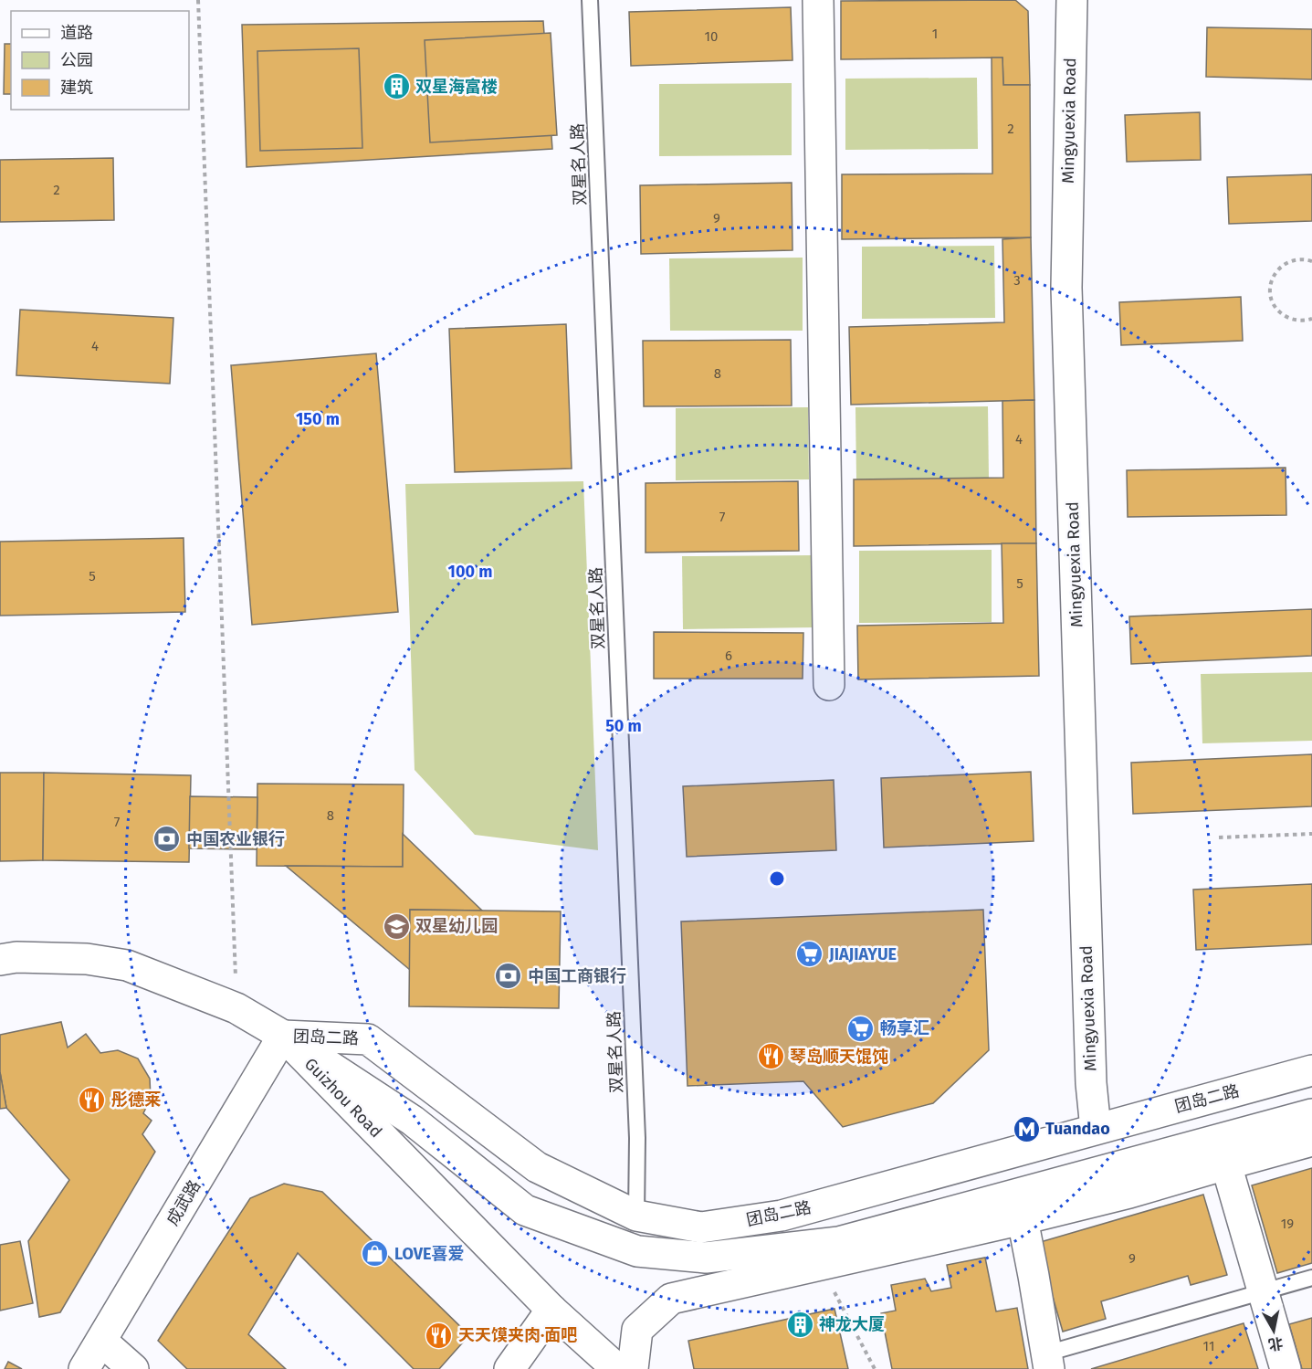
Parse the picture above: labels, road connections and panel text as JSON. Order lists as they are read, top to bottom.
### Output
{
  "streets": {
    "main road": [
      "Mingyuexia Road",
      "团岛二路",
      "Guizhou Road",
      "成武路"
    ],
    "lane": ["双星名人路"]
  },
  "crossings": [
    ["Mingyuexia Road", "团岛二路"],
    ["双星名人路", "团岛二路"],
    ["团岛二路", "Guizhou Road"],
    ["团岛二路", "成武路"],
    ["Guizhou Road", "成武路"]
  ],
  "places": {
    "building": ["双星海富楼", "神龙大厦"],
    "bank": ["中国农业银行", "中国工商银行"],
    "school or university": ["双星幼儿园"],
    "supermarket": ["JIAJIAYUE", "畅享汇"],
    "restaurant": ["琴岛顺天馄饨", "彤德莱", "天天馍夹肉·面吧"],
    "metro station": ["Tuandao"],
    "shop": ["LOVE喜爱"]
  },
  "house_numbers": [
    "1",
    "10",
    "2",
    "2",
    "9",
    "3",
    "4",
    "8",
    "4",
    "7",
    "5",
    "5",
    "6",
    "8",
    "7",
    "19",
    "9",
    "11"
  ],
  "legend": ["道路", "公园", "建筑"],
  "north": "bottom",
  "rings": ["150 m", "100 m", "50 m"]
}
